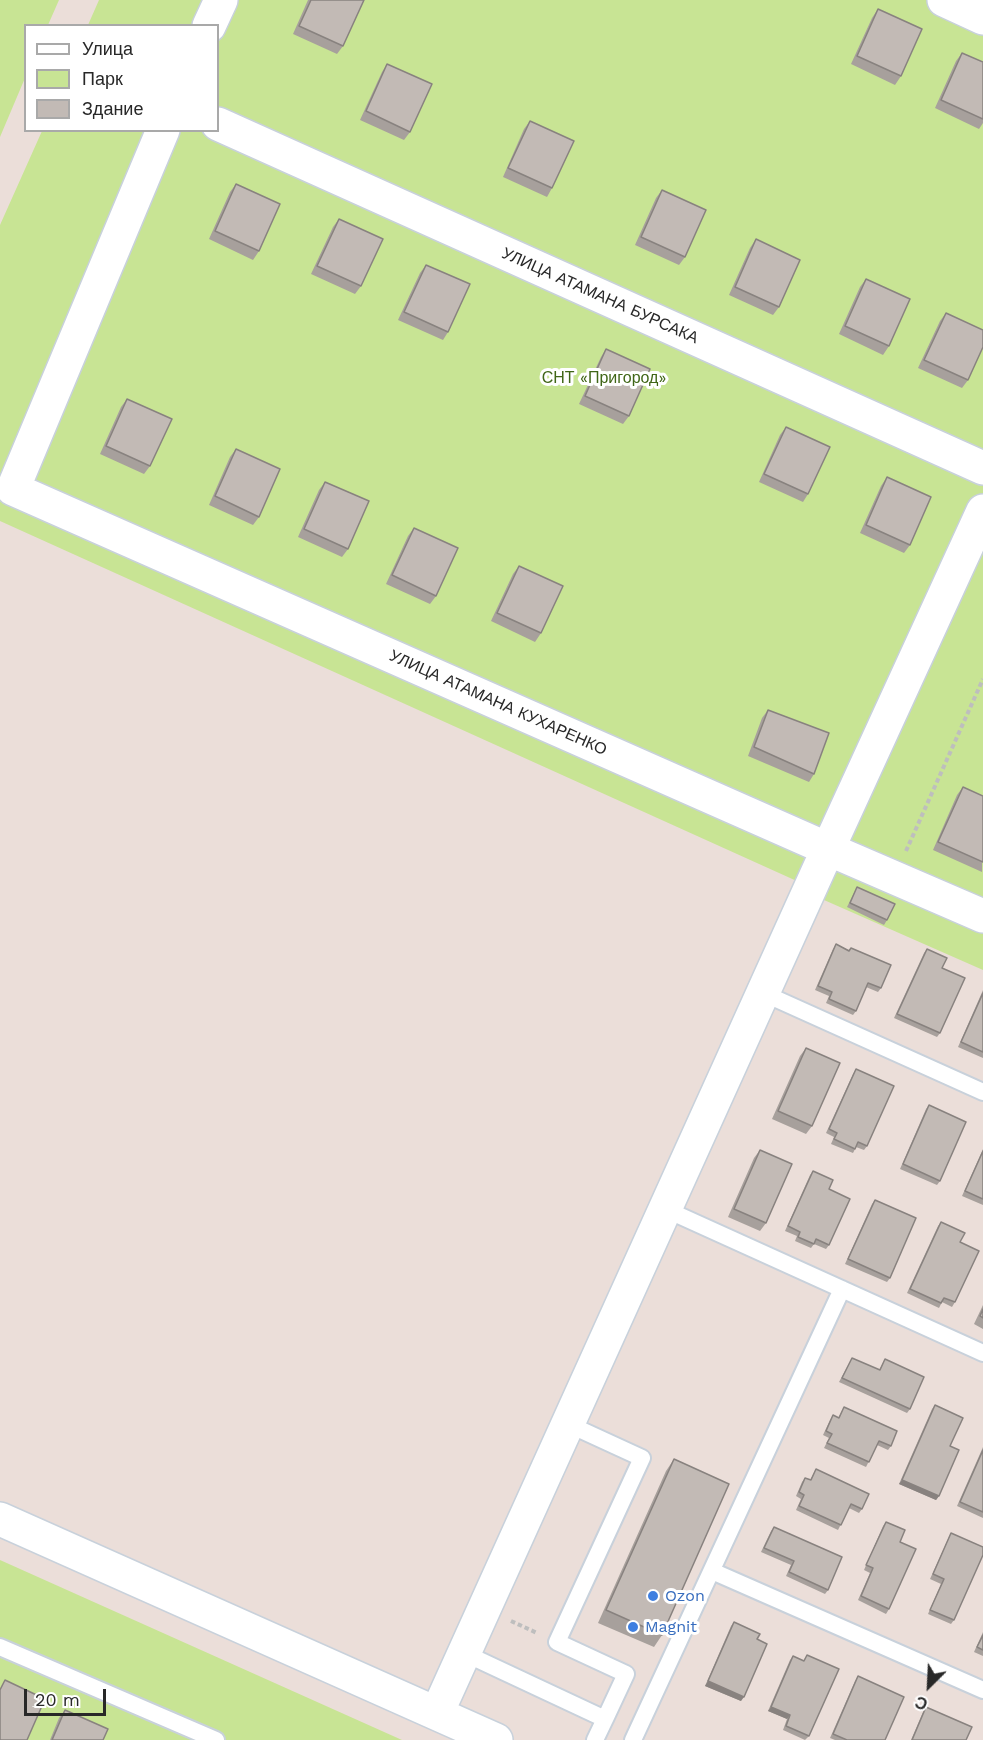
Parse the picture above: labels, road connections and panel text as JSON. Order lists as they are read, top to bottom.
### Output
{
  "streets": {
    "street": ["УЛИЦА АТАМАНА БУРСАКА", "УЛИЦА АТАМАНА КУХАРЕНКО"]
  },
  "parks": ["СНТ «Пригород»"],
  "places": ["Ozon", "Magnit"],
  "legend": ["Улица", "Парк", "Здание"],
  "scale_bar": "20 m",
  "north": "bottom left"
}
